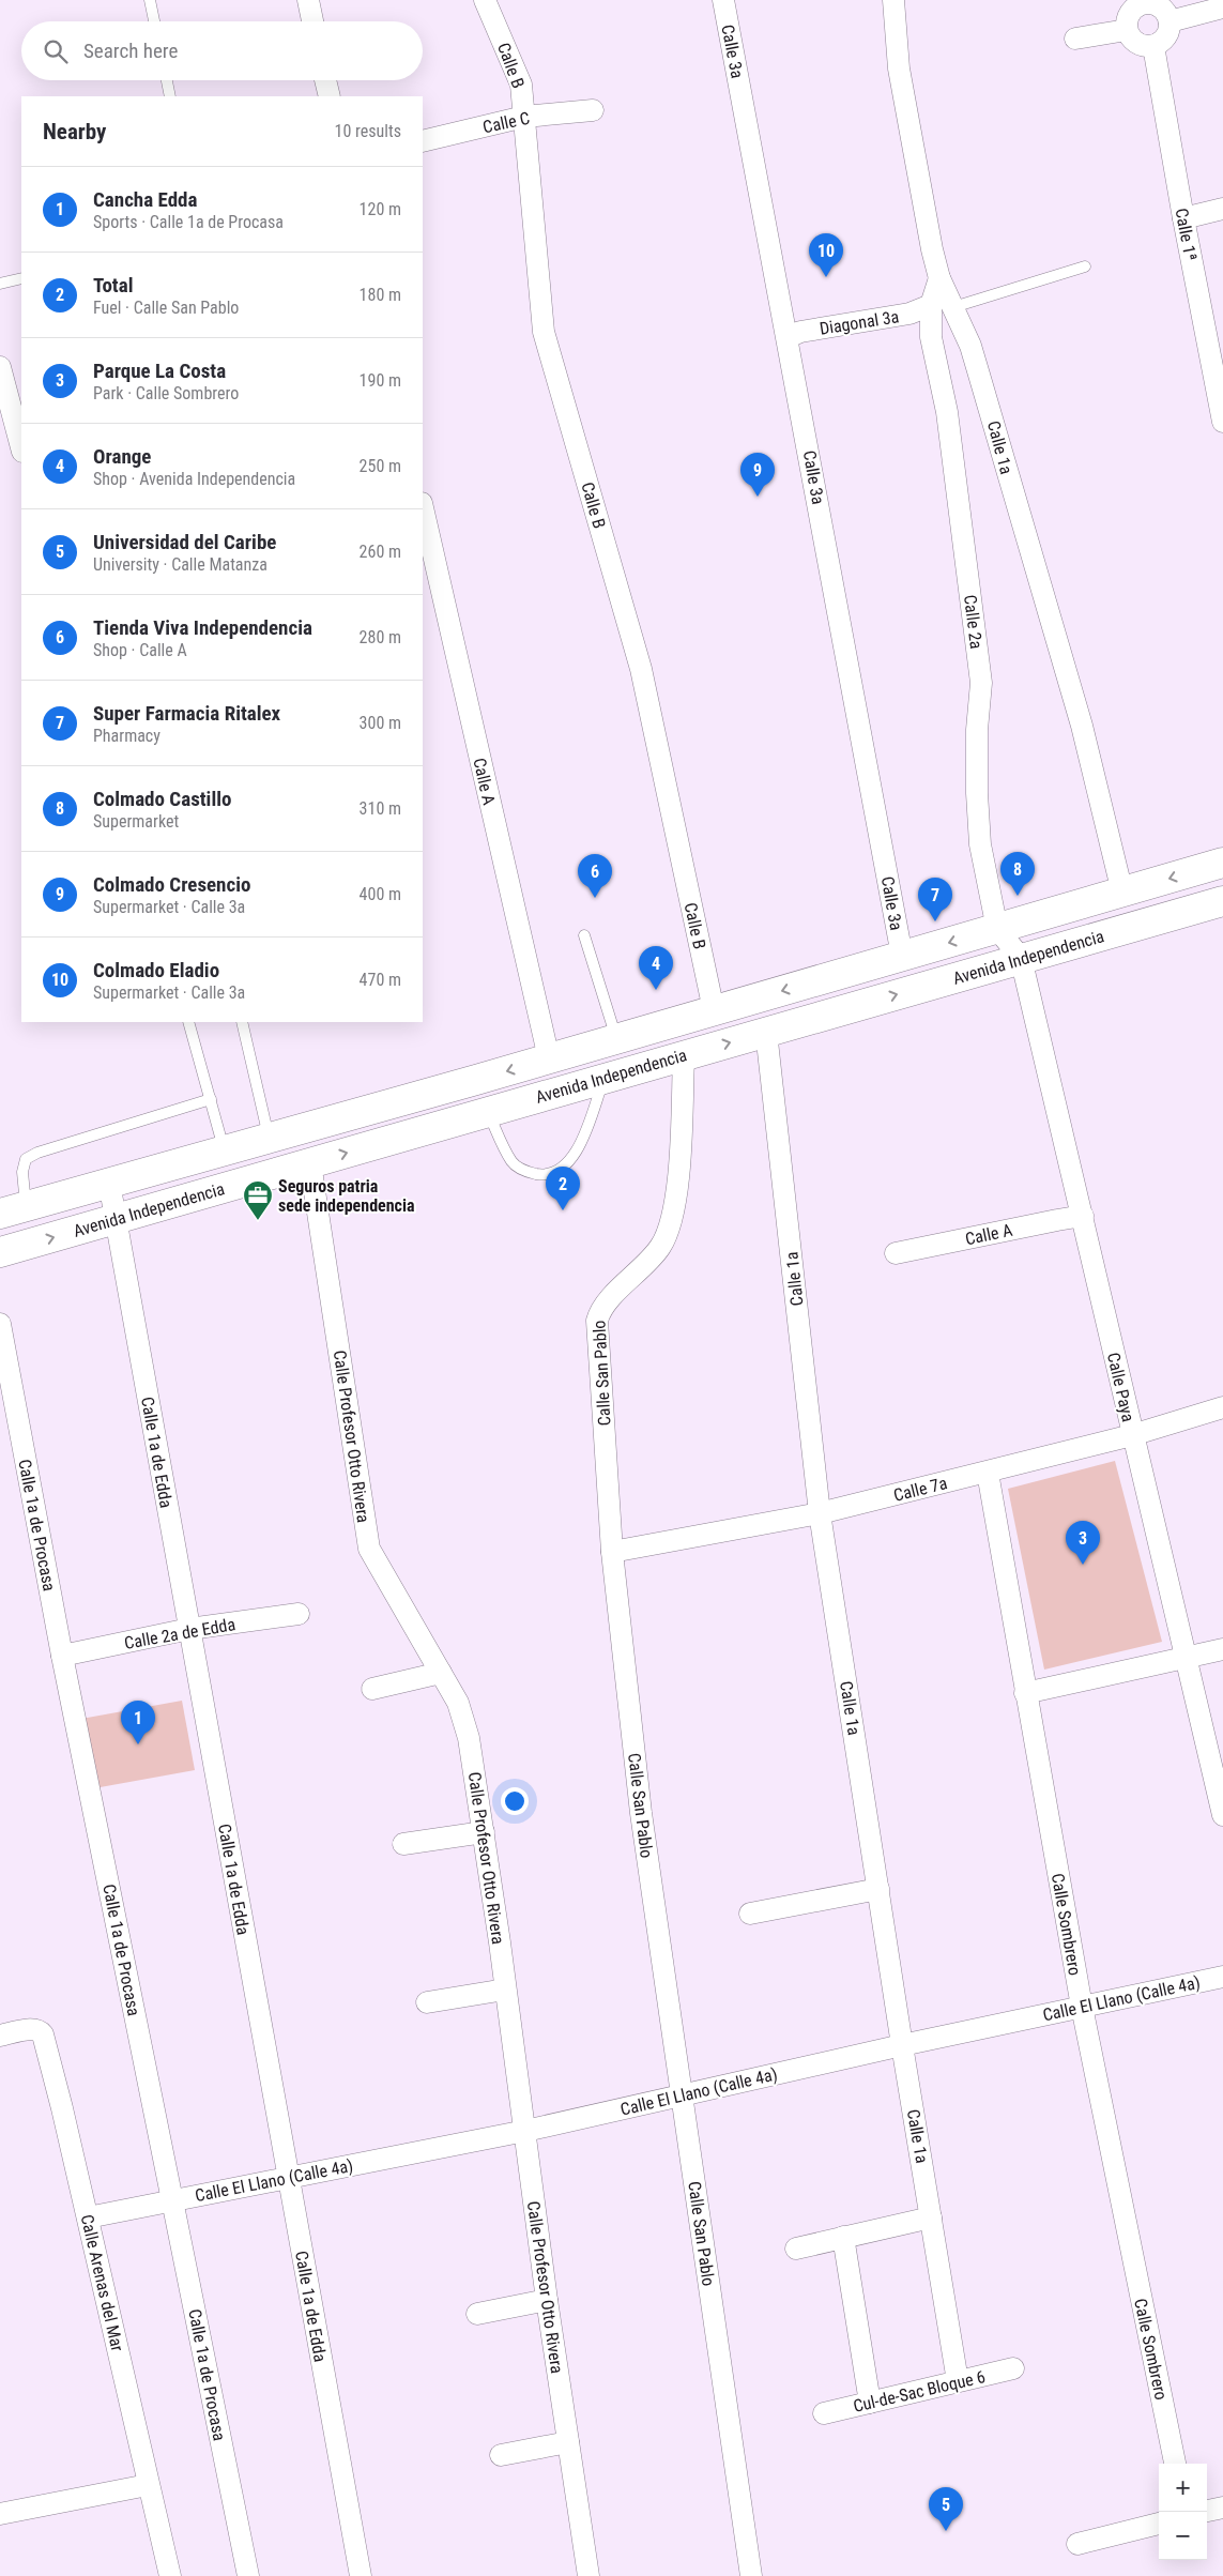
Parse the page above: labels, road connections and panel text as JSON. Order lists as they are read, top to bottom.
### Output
{
  "streets": {
    "main road": ["Avenida Independencia"],
    "street": [
      "Calle 3a",
      "Calle B",
      "Calle C",
      "Calle 1ª",
      "Diagonal 3a",
      "Calle 1a",
      "Calle 2a",
      "Calle A",
      "Calle San Pablo",
      "Calle Paya",
      "Calle Profesor Otto Rivera",
      "Calle 1a de Edda",
      "Calle 7a",
      "Calle 1a de Procasa",
      "Calle 2a de Edda",
      "Calle Sombrero",
      "Calle El Llano (Calle 4a)",
      "Calle Arenas del Mar",
      "Cul-de-Sac Bloque 6"
    ]
  },
  "crossings": [
    ["Calle 3a", "Diagonal 3a"],
    ["Calle 3a", "Avenida Independencia"],
    ["Calle B", "Calle C"],
    ["Calle B", "Avenida Independencia"],
    ["Diagonal 3a", "Calle 2a"],
    ["Calle 1a", "Calle 2a"],
    ["Calle 1a", "Avenida Independencia"],
    ["Calle 1a", "Calle 7a"],
    ["Calle 1a", "Calle El Llano (Calle 4a)"],
    ["Calle 1a", "Cul-de-Sac Bloque 6"],
    ["Calle 2a", "Avenida Independencia"],
    ["Calle 2a", "Calle Paya"],
    ["Calle A", "Avenida Independencia"],
    ["Calle A", "Calle Paya"],
    ["Avenida Independencia", "Calle San Pablo"],
    ["Avenida Independencia", "Calle Paya"],
    ["Avenida Independencia", "Calle Profesor Otto Rivera"],
    ["Avenida Independencia", "Calle 1a de Edda"],
    ["Calle San Pablo", "Calle 7a"],
    ["Calle San Pablo", "Calle El Llano (Calle 4a)"],
    ["Calle Paya", "Calle 7a"],
    ["Calle Profesor Otto Rivera", "Calle El Llano (Calle 4a)"],
    ["Calle 1a de Edda", "Calle 2a de Edda"],
    ["Calle 1a de Edda", "Calle El Llano (Calle 4a)"],
    ["Calle 7a", "Calle Sombrero"],
    ["Calle 1a de Procasa", "Calle 2a de Edda"],
    ["Calle 1a de Procasa", "Calle El Llano (Calle 4a)"],
    ["Calle Sombrero", "Calle El Llano (Calle 4a)"],
    ["Calle El Llano (Calle 4a)", "Calle Arenas del Mar"]
  ],
  "places": {
    "office": ["Seguros patria sede independencia"]
  },
  "page": {
    "search": "Search here",
    "heading": ["Nearby", "10 results"],
    "list": [
      {
        "mark": "1",
        "name": "Cancha Edda",
        "note": "Sports · Calle 1a de Procasa",
        "value": "120 m"
      },
      {
        "mark": "2",
        "name": "Total",
        "note": "Fuel · Calle San Pablo",
        "value": "180 m"
      },
      {
        "mark": "3",
        "name": "Parque La Costa",
        "note": "Park · Calle Sombrero",
        "value": "190 m"
      },
      {
        "mark": "4",
        "name": "Orange",
        "note": "Shop · Avenida Independencia",
        "value": "250 m"
      },
      {
        "mark": "5",
        "name": "Universidad del Caribe",
        "note": "University · Calle Matanza",
        "value": "260 m"
      },
      {
        "mark": "6",
        "name": "Tienda Viva Independencia",
        "note": "Shop · Calle A",
        "value": "280 m"
      },
      {
        "mark": "7",
        "name": "Super Farmacia Ritalex",
        "note": "Pharmacy",
        "value": "300 m"
      },
      {
        "mark": "8",
        "name": "Colmado Castillo",
        "note": "Supermarket",
        "value": "310 m"
      },
      {
        "mark": "9",
        "name": "Colmado Cresencio",
        "note": "Supermarket · Calle 3a",
        "value": "400 m"
      },
      {
        "mark": "10",
        "name": "Colmado Eladio",
        "note": "Supermarket · Calle 3a",
        "value": "470 m"
      }
    ],
    "pins": [
      "10",
      "9",
      "8",
      "6",
      "7",
      "4",
      "2",
      "3",
      "1",
      "5"
    ],
    "map_buttons": ["+", "−"]
  }
}
